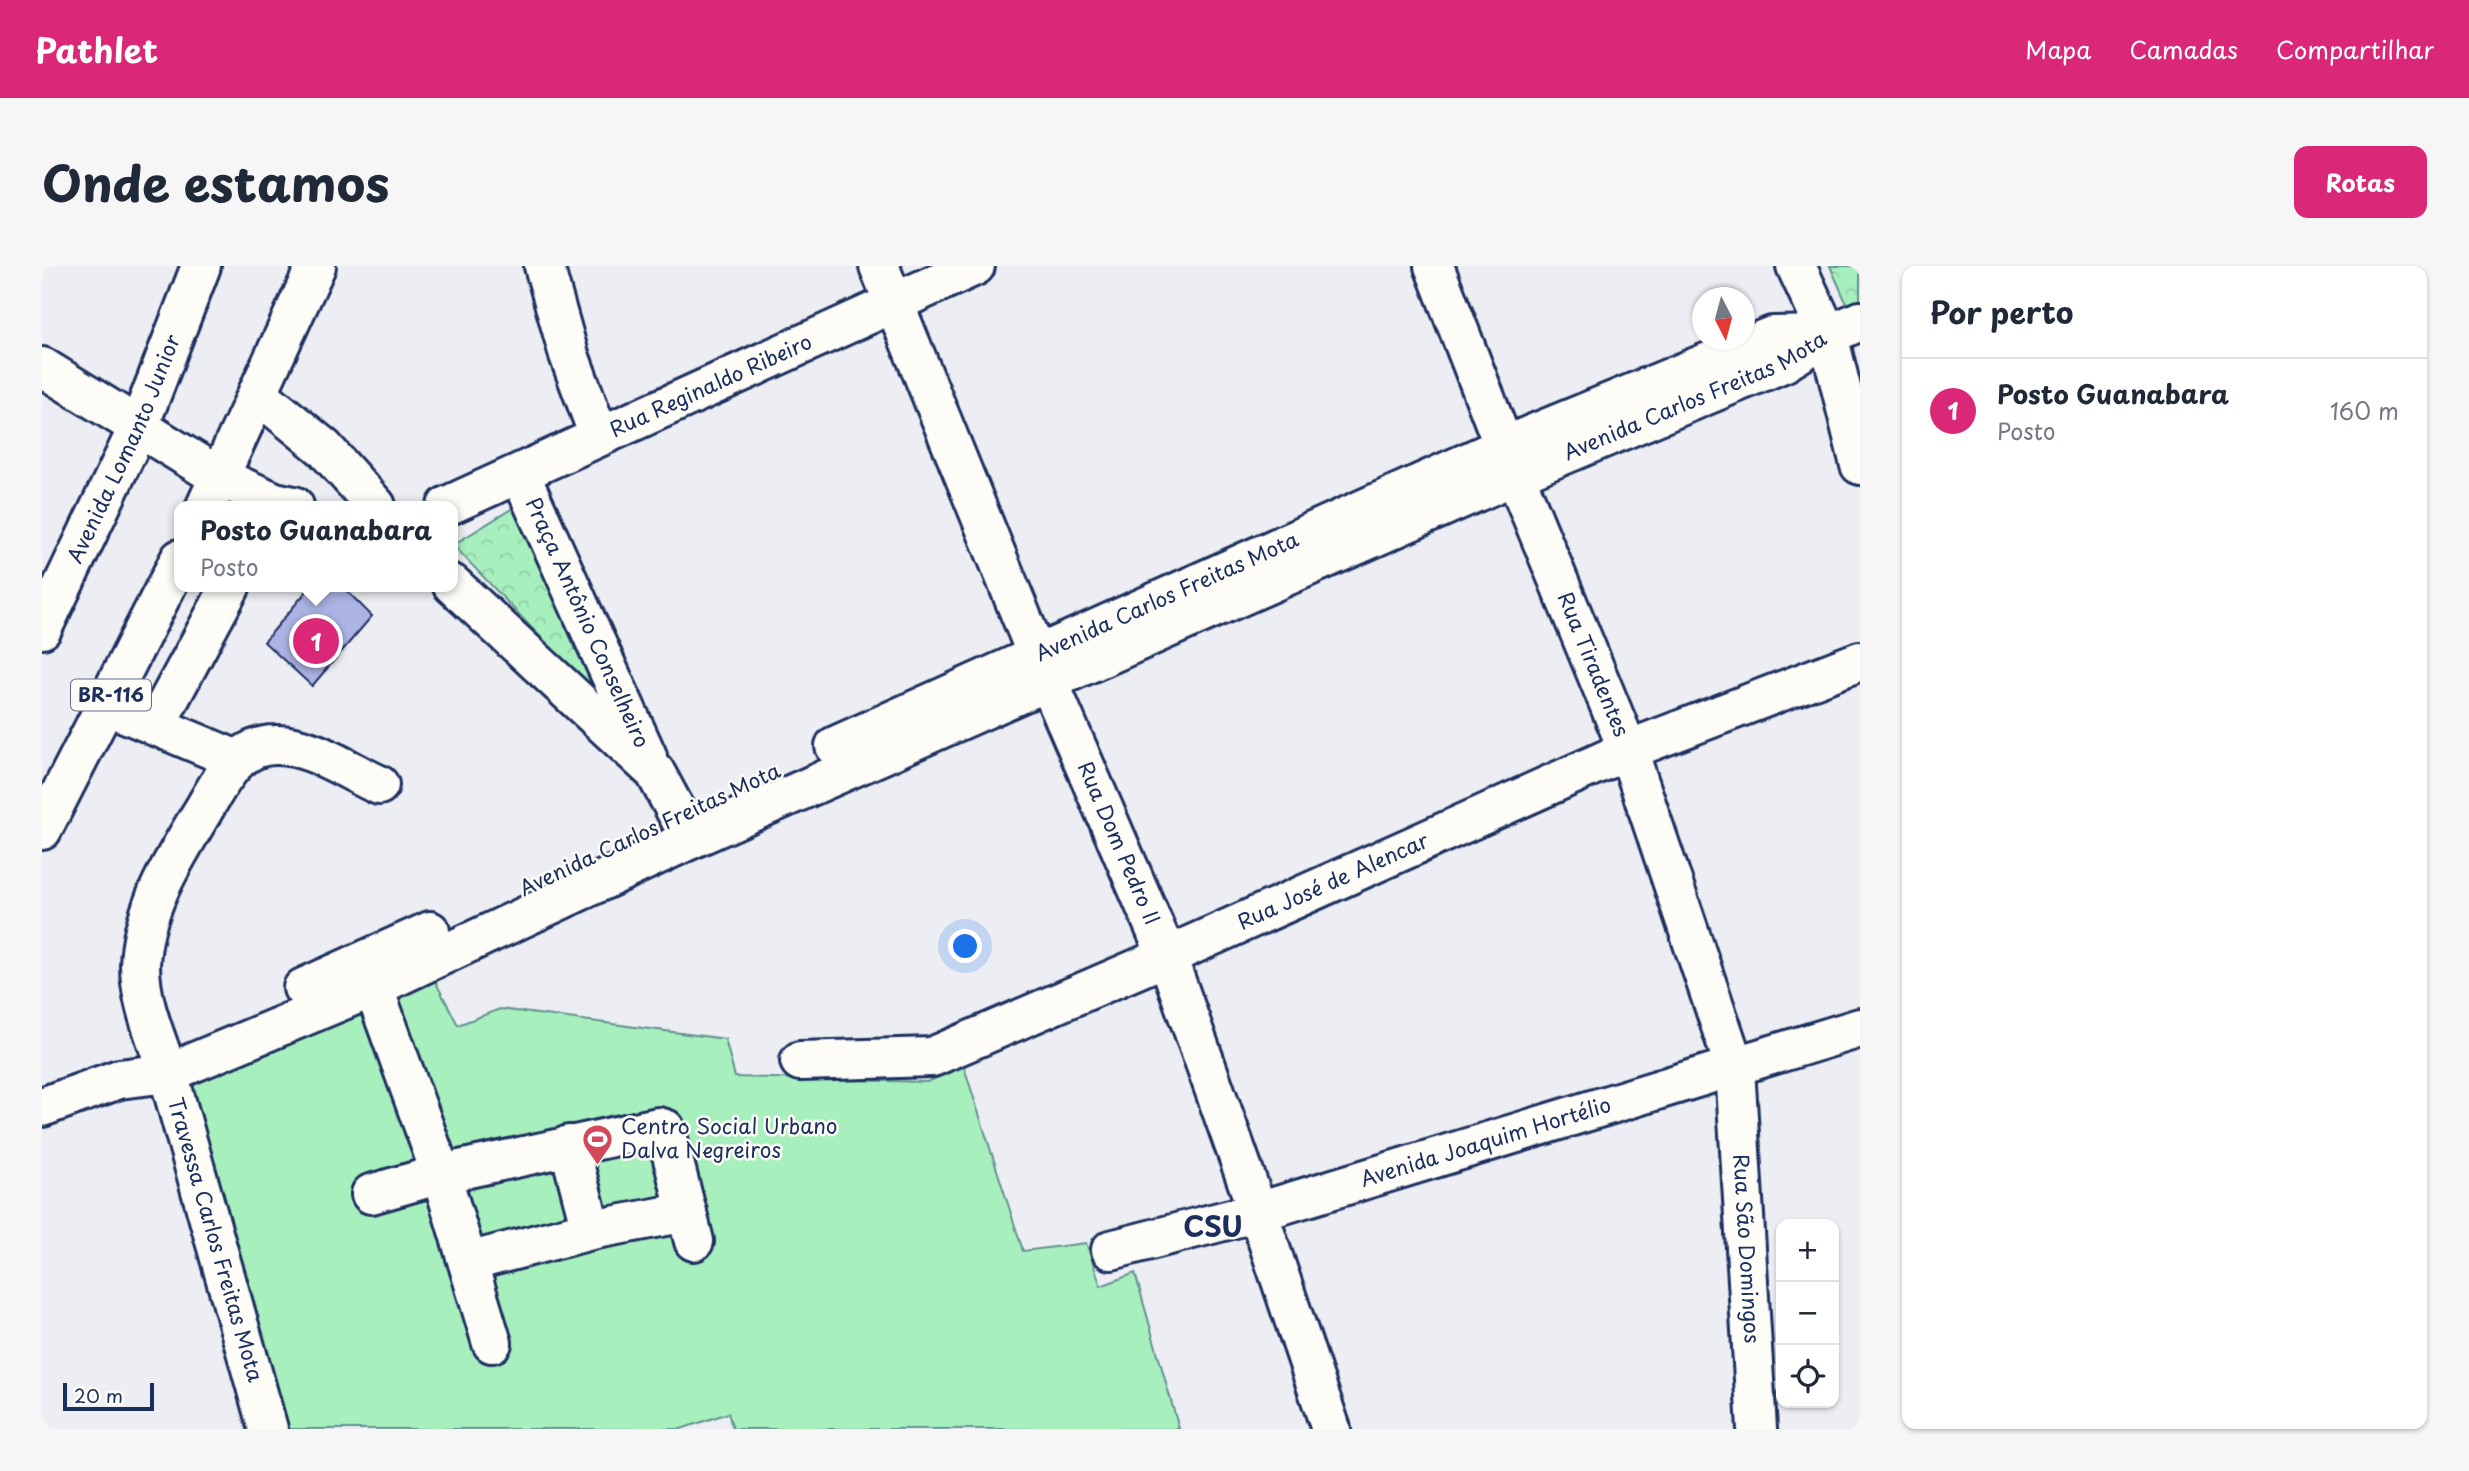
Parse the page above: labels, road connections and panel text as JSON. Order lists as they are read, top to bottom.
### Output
{
  "streets": {
    "main road": [
      "Rua Reginaldo Ribeiro",
      "Avenida Carlos Freitas Mota",
      "Avenida Lomanto Junior",
      "Praça Antônio Conselheiro",
      "Rua Tiradentes",
      "BR-116",
      "Rua Dom Pedro II",
      "Rua José de Alencar",
      "Avenida Joaquim Hortélio",
      "Travessa Carlos Freitas Mota",
      "Rua São Domingos"
    ]
  },
  "crossings": [
    ["Rua Reginaldo Ribeiro", "Praça Antônio Conselheiro"],
    ["Rua Reginaldo Ribeiro", "Rua Dom Pedro II"],
    ["Avenida Carlos Freitas Mota", "Praça Antônio Conselheiro"],
    ["Avenida Carlos Freitas Mota", "Rua Tiradentes"],
    ["Avenida Carlos Freitas Mota", "Rua Dom Pedro II"],
    ["Avenida Carlos Freitas Mota", "Travessa Carlos Freitas Mota"],
    ["Rua Tiradentes", "Rua José de Alencar"],
    ["Rua Tiradentes", "Avenida Joaquim Hortélio"],
    ["Rua Tiradentes", "Rua São Domingos"],
    ["Rua Dom Pedro II", "Rua José de Alencar"],
    ["Rua Dom Pedro II", "Avenida Joaquim Hortélio"],
    ["Avenida Joaquim Hortélio", "Rua São Domingos"]
  ],
  "districts": ["CSU"],
  "places": {
    "sports": ["Centro Social Urbano Dalva Negreiros"]
  },
  "scale_bar": "20 m",
  "north": "bottom",
  "page": {
    "header": "Pathlet",
    "nav": ["Mapa", "Camadas", "Compartilhar"],
    "title": "Onde estamos",
    "buttons": "Rotas",
    "heading": "Por perto",
    "list": [
      {
        "mark": "1",
        "name": "Posto Guanabara",
        "note": "Posto",
        "value": "160 m"
      }
    ],
    "popup": ["Posto Guanabara", "Posto"],
    "pins": "1",
    "map_buttons": ["+", "−"],
    "scale": "20 m"
  }
}
